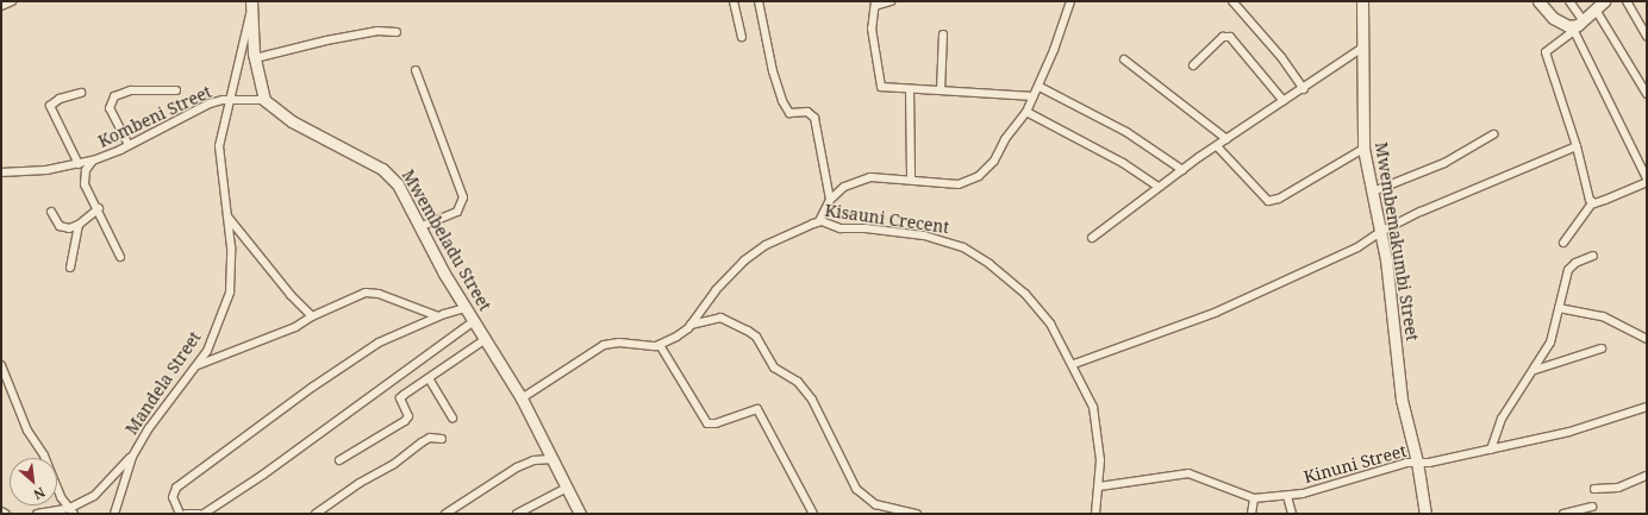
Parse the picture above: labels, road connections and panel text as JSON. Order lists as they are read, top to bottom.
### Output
{
  "streets": {
    "street": [
      "Kombeni Street",
      "Kisauni Crecent",
      "Mwembeladu Street",
      "Mwembemakumbi Street",
      "Mandela Street",
      "Kinuni Street"
    ]
  },
  "crossings": [
    ["Kombeni Street", "Mwembeladu Street"],
    ["Kombeni Street", "Mandela Street"],
    ["Kisauni Crecent", "Kinuni Street"],
    ["Mwembemakumbi Street", "Kinuni Street"]
  ],
  "north": "bottom right"
}
